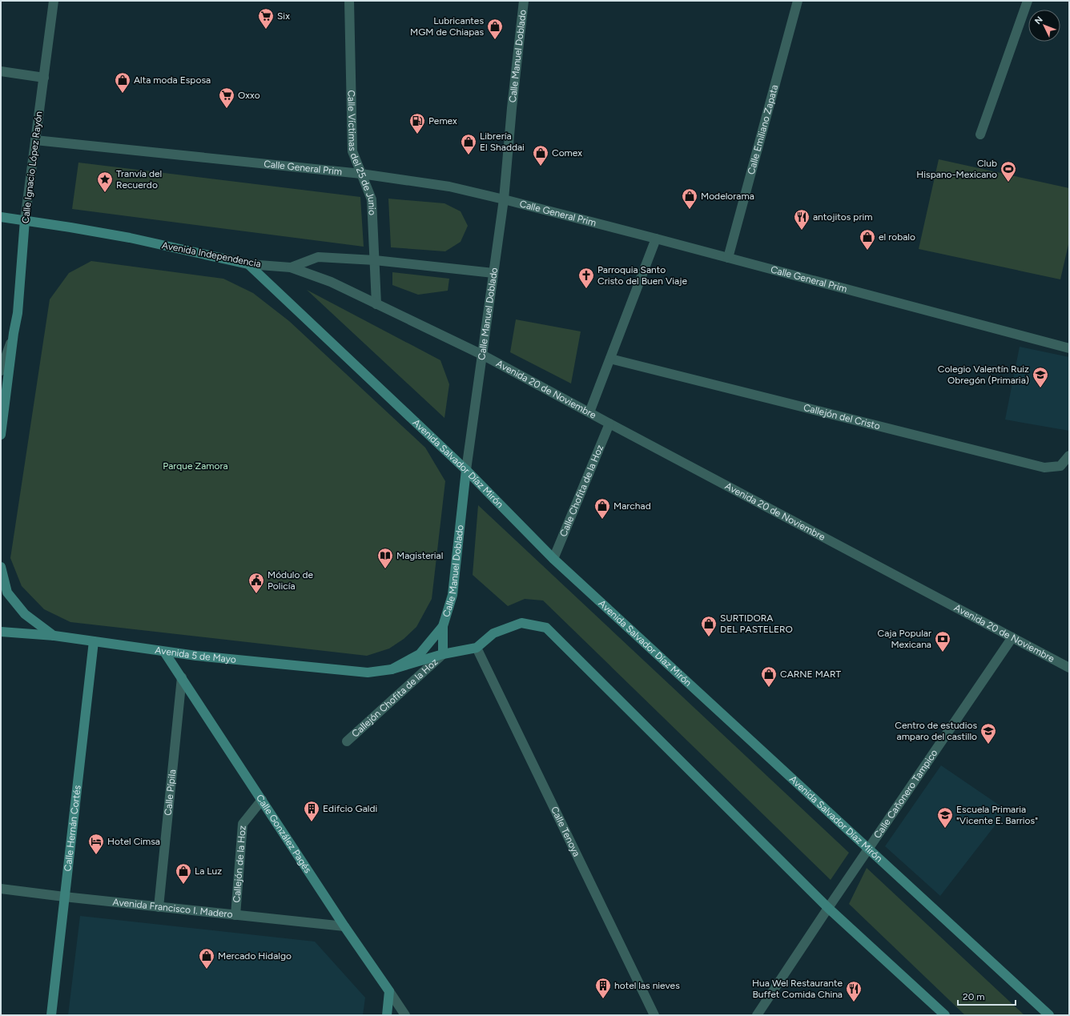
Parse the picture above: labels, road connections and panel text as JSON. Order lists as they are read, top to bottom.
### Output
{
  "streets": {
    "main road": [
      "Calle Manuel Doblado",
      "Calle Ignacio López Rayón",
      "Avenida Independencia",
      "Avenida Salvador Díaz Mirón",
      "Avenida 5 de Mayo",
      "Calle Hernán Cortés",
      "Calle González Pagés"
    ],
    "street": [
      "Calle Emiliano Zapata",
      "Calle Víctimas del 25 de Junio",
      "Calle General Prim",
      "Avenida 20 de Noviembre",
      "Callejón del Cristo",
      "Calle Chofita de la Hoz",
      "Callejón Chofita de la Hoz",
      "Calle Pípila",
      "Calle Cañonero Tampico",
      "Calle Tenoya",
      "Callejón de la Hoz",
      "Avenida Francisco I. Madero"
    ]
  },
  "crossings": [
    ["Calle Manuel Doblado", "Calle General Prim"],
    ["Calle Manuel Doblado", "Avenida Independencia"],
    ["Calle Manuel Doblado", "Avenida 20 de Noviembre"],
    ["Calle Manuel Doblado", "Avenida Salvador Díaz Mirón"],
    ["Calle Manuel Doblado", "Avenida 5 de Mayo"],
    ["Calle Manuel Doblado", "Callejón Chofita de la Hoz"],
    ["Calle Emiliano Zapata", "Calle General Prim"],
    ["Calle Víctimas del 25 de Junio", "Calle General Prim"],
    ["Calle Víctimas del 25 de Junio", "Avenida Independencia"],
    ["Calle Ignacio López Rayón", "Calle General Prim"],
    ["Calle Ignacio López Rayón", "Avenida Independencia"],
    ["Avenida Independencia", "Avenida 20 de Noviembre"],
    ["Avenida Independencia", "Avenida Salvador Díaz Mirón"],
    ["Avenida 20 de Noviembre", "Calle Chofita de la Hoz"],
    ["Avenida 20 de Noviembre", "Calle Cañonero Tampico"],
    ["Avenida Salvador Díaz Mirón", "Calle Chofita de la Hoz"],
    ["Avenida Salvador Díaz Mirón", "Calle Cañonero Tampico"],
    ["Avenida 5 de Mayo", "Callejón Chofita de la Hoz"],
    ["Avenida 5 de Mayo", "Calle Hernán Cortés"],
    ["Avenida 5 de Mayo", "Calle González Pagés"],
    ["Calle Pípila", "Calle González Pagés"],
    ["Calle Pípila", "Avenida Francisco I. Madero"],
    ["Calle Hernán Cortés", "Avenida Francisco I. Madero"],
    ["Calle González Pagés", "Callejón de la Hoz"],
    ["Calle González Pagés", "Avenida Francisco I. Madero"],
    ["Callejón de la Hoz", "Avenida Francisco I. Madero"]
  ],
  "parks": ["Parque Zamora"],
  "places": {
    "supermarket": ["Six", "Oxxo"],
    "shop": [
      "Lubricantes MGM de Chiapas",
      "Alta moda Esposa",
      "Librería El Shaddai",
      "Comex",
      "Modelorama",
      "el robalo",
      "Marchad",
      "SURTIDORA DEL PASTELERO",
      "CARNE MART",
      "La Luz",
      "Mercado Hidalgo"
    ],
    "fuel station": ["Pemex"],
    "sports": ["Club Hispano-Mexicano"],
    "place": ["Tranvía del Recuerdo"],
    "restaurant": ["antojitos prim", "Hua Wel Restaurante Buffet Comida China"],
    "church": ["Parroquia Santo Cristo del Buen Viaje"],
    "school or university": ["Colegio Valentín Ruiz Obregón (Primaria)", "Centro de estudios amparo del castillo", "Escuela Primaria \"Vicente E. Barrios\""],
    "library": ["Magisterial"],
    "public building": ["Módulo de Policía"],
    "bank": ["Caja Popular Mexicana"],
    "building": ["Edifcio Galdi", "hotel las nieves"],
    "hotel": ["Hotel Cimsa"]
  },
  "scale_bar": "20 m",
  "north": "top left"
}
